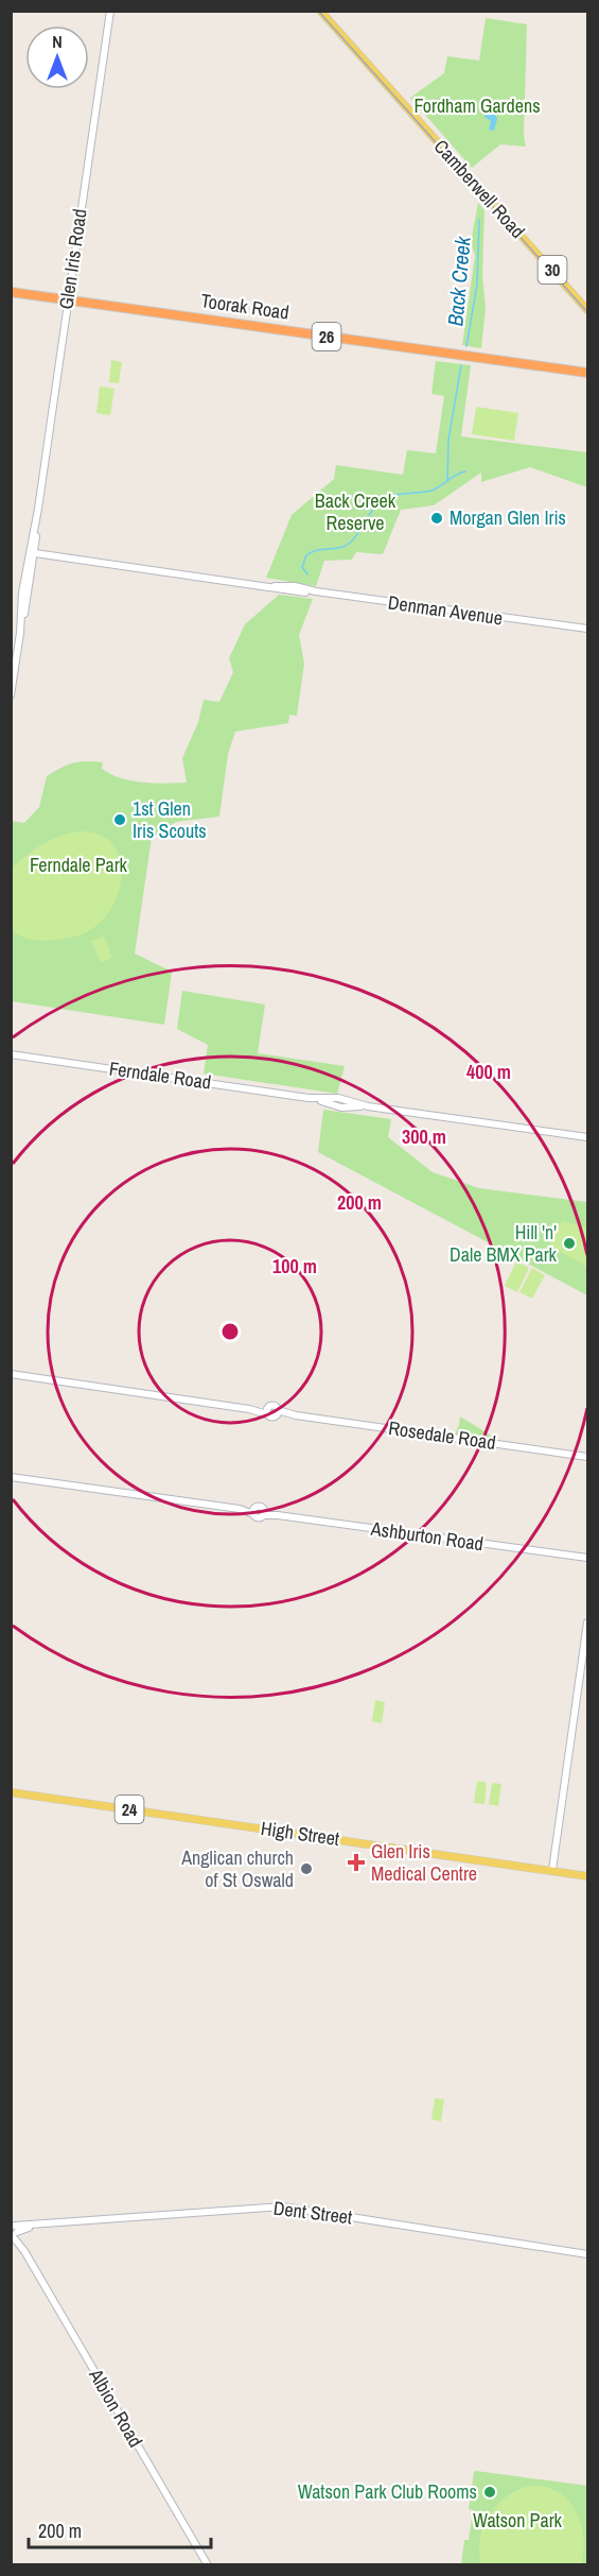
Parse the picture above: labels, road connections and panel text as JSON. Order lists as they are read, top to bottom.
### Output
{
  "streets": {
    "highway": ["Toorak Road", "26"],
    "main road": [
      "Camberwell Road",
      "30",
      "24",
      "High Street"
    ],
    "street": [
      "Glen Iris Road",
      "Denman Avenue",
      "Ferndale Road",
      "Rosedale Road",
      "Ashburton Road",
      "Dent Street",
      "Albion Road"
    ]
  },
  "crossings": [
    ["Glen Iris Road", "Toorak Road"],
    ["Glen Iris Road", "Denman Avenue"],
    ["Dent Street", "Albion Road"]
  ],
  "water": ["Back Creek"],
  "parks": [
    "Fordham Gardens",
    "Back Creek Reserve",
    "Ferndale Park",
    "Watson Park"
  ],
  "places": {
    "other": [
      "Morgan Glen Iris",
      "1st Glen Iris Scouts",
      "Hill 'n' Dale BMX Park",
      "Anglican church of St Oswald",
      "Watson Park Club Rooms"
    ],
    "health": ["Glen Iris Medical Centre"]
  },
  "scale_bar": "200 m",
  "north": "top",
  "rings": [
    "400 m",
    "300 m",
    "200 m",
    "100 m"
  ]
}
